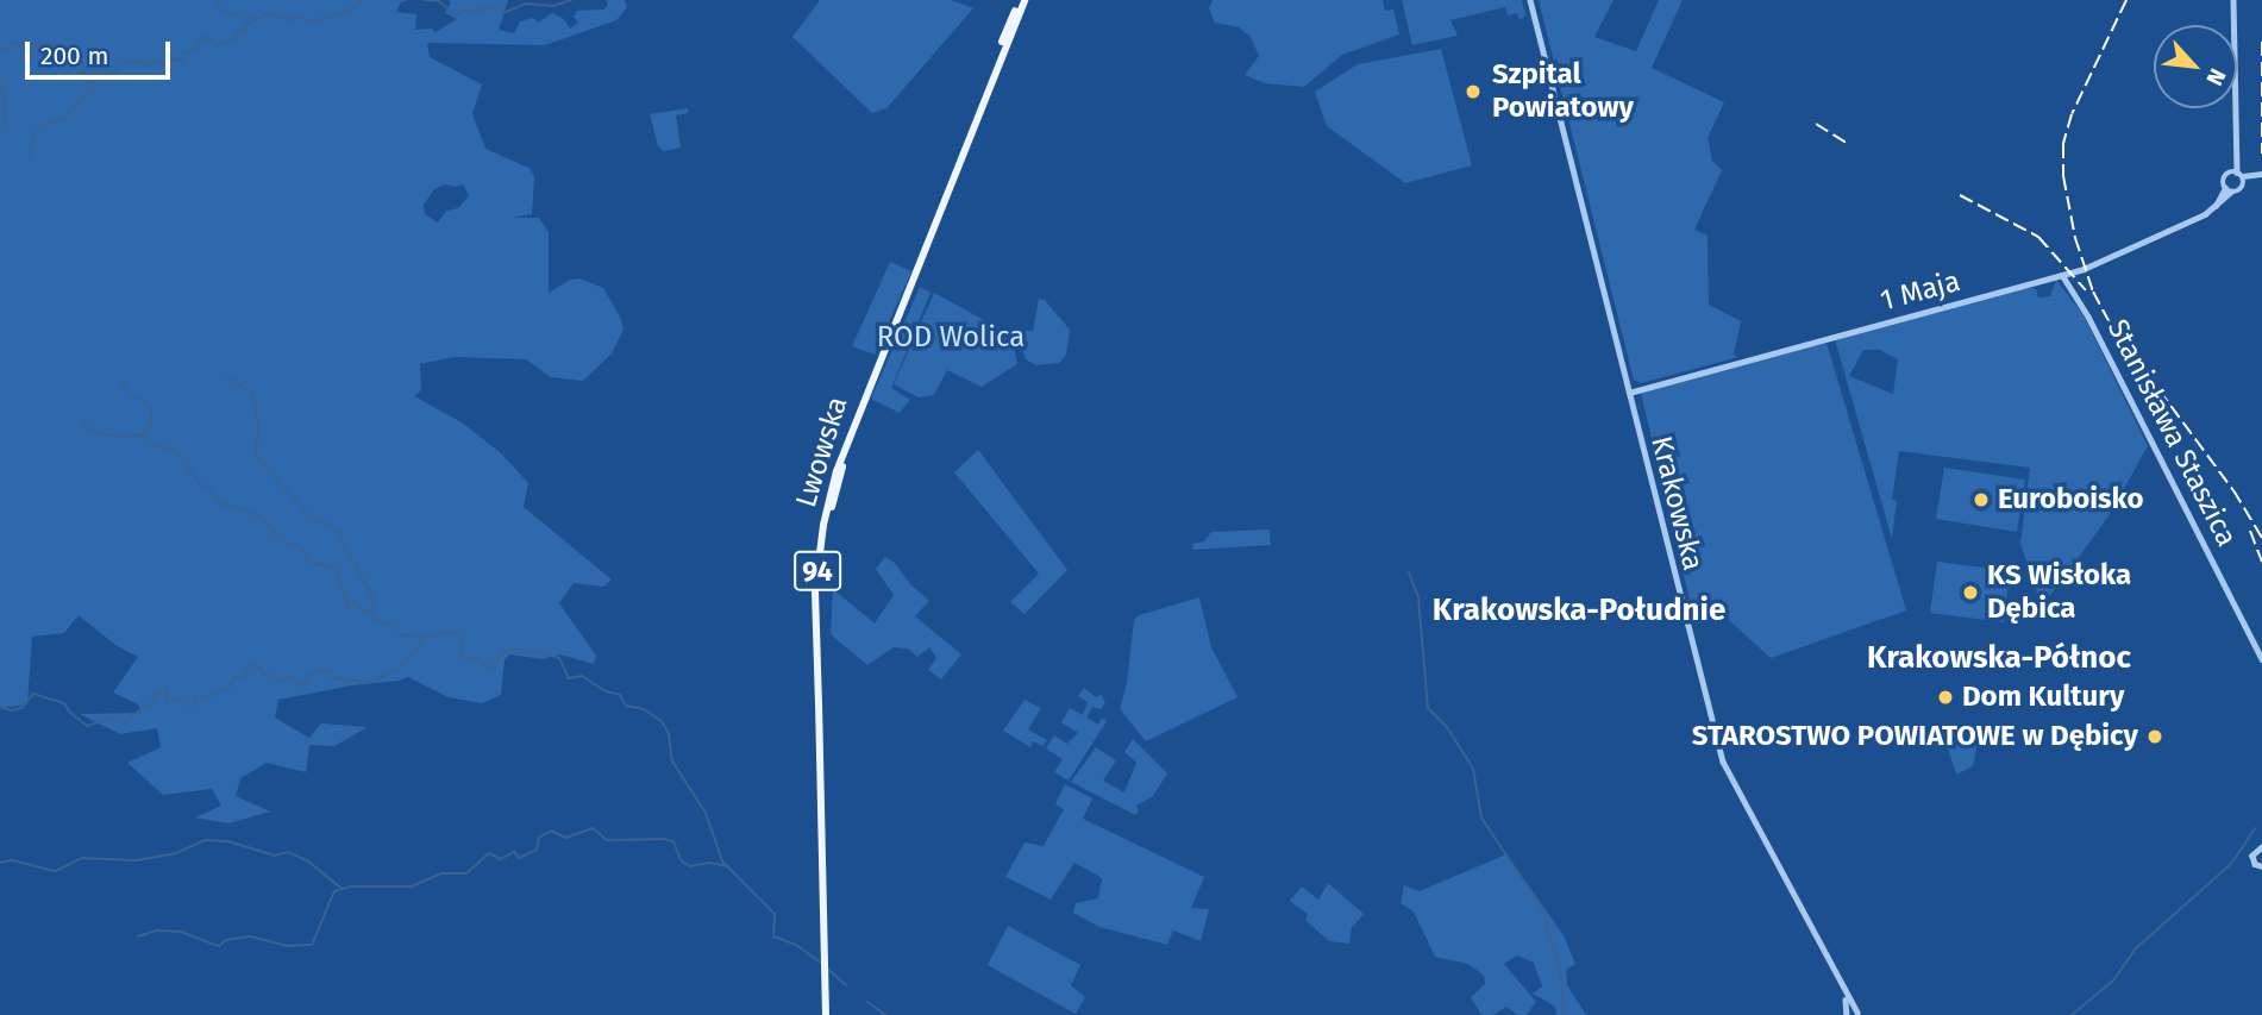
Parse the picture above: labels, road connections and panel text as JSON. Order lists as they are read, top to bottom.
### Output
{
  "streets": {
    "main road": ["Lwowska", "94"],
    "street": ["1 Maja", "Stanisława Staszica", "Krakowska"]
  },
  "crossings": [
    ["1 Maja", "Stanisława Staszica"],
    ["1 Maja", "Krakowska"]
  ],
  "districts": ["Krakowska-Południe", "Krakowska-Północ"],
  "parks": ["ROD Wolica"],
  "places": [
    "Szpital Powiatowy",
    "Euroboisko",
    "KS Wisłoka Dębica",
    "Dom Kultury",
    "STAROSTWO POWIATOWE w Dębicy"
  ],
  "scale_bar": "200 m",
  "north": "bottom right"
}
